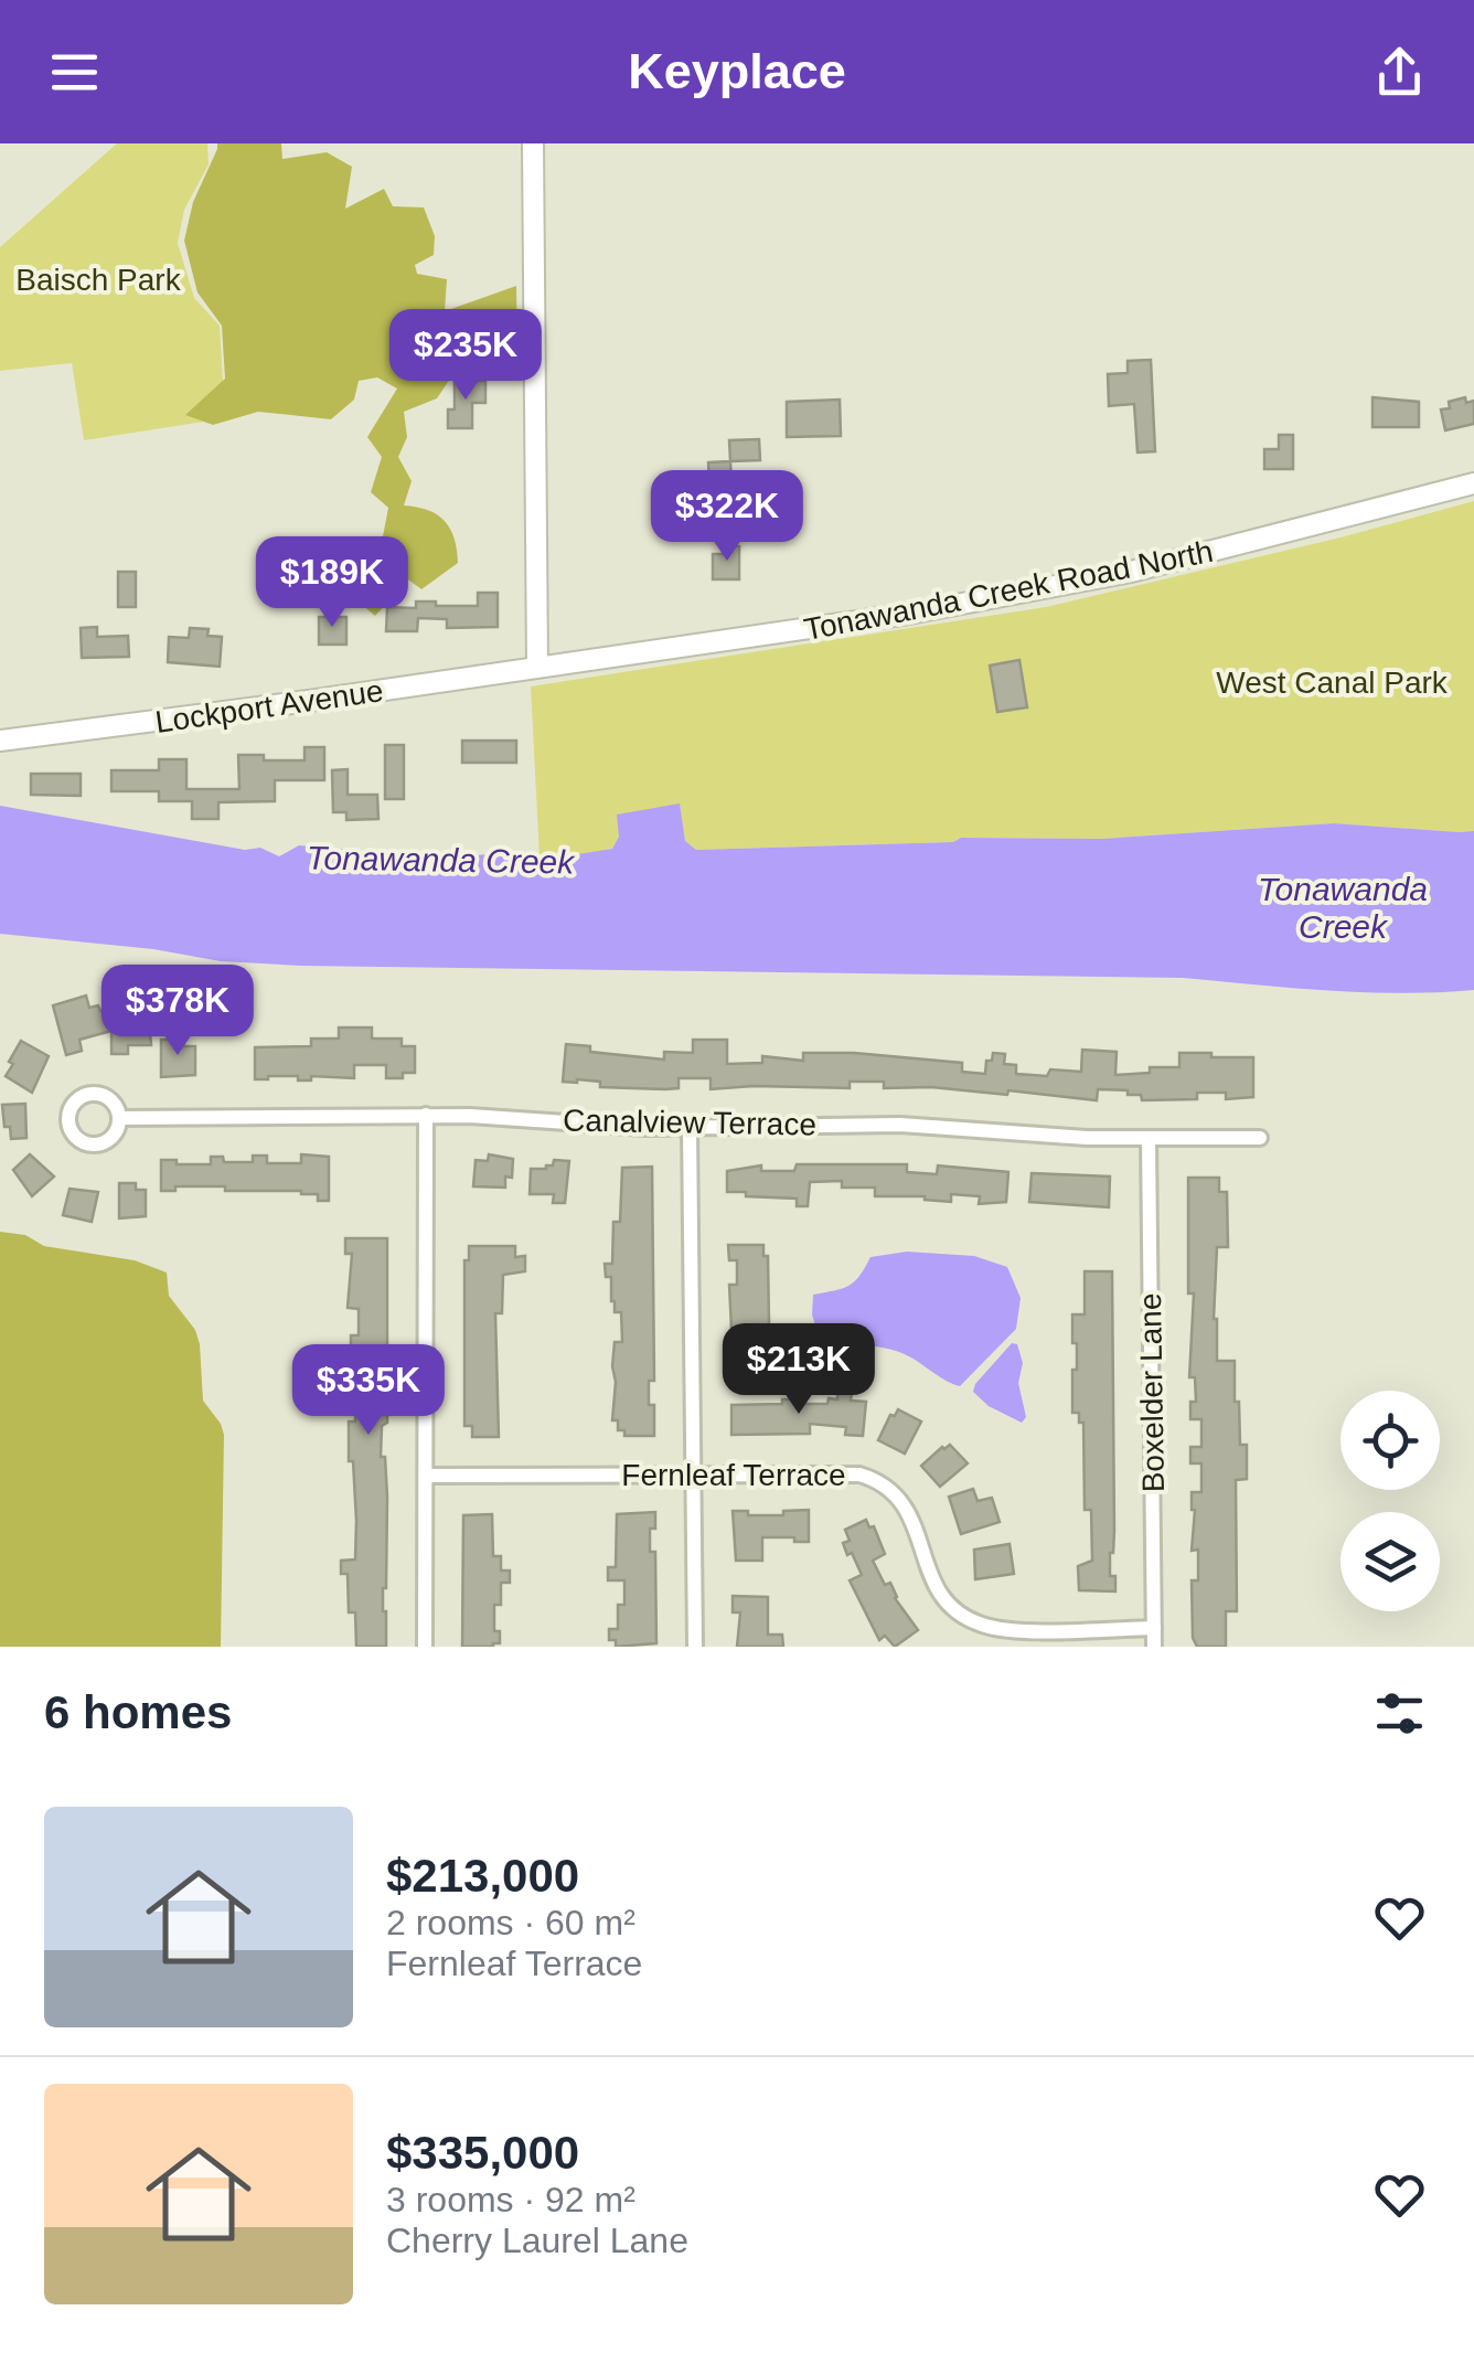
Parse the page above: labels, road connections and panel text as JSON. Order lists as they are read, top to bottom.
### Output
{
  "streets": {
    "street": [
      "Tonawanda Creek Road North",
      "Lockport Avenue",
      "Canalview Terrace",
      "Boxelder Lane",
      "Fernleaf Terrace"
    ]
  },
  "crossings": [
    ["Tonawanda Creek Road North", "Lockport Avenue"],
    ["Canalview Terrace", "Boxelder Lane"],
    ["Boxelder Lane", "Fernleaf Terrace"]
  ],
  "water": ["Tonawanda Creek"],
  "parks": ["Baisch Park", "West Canal Park"],
  "page": {
    "header": "Keyplace",
    "price": [
      "$235K",
      "$322K",
      "$189K",
      "$378K",
      "$213K",
      "$335K"
    ],
    "heading": "6 homes",
    "list": [
      {
        "name": "$213,000",
        "note": "2 rooms · 60 m² · Fernleaf Terrace"
      },
      {
        "name": "$335,000",
        "note": "3 rooms · 92 m² · Cherry Laurel Lane"
      }
    ]
  }
}
